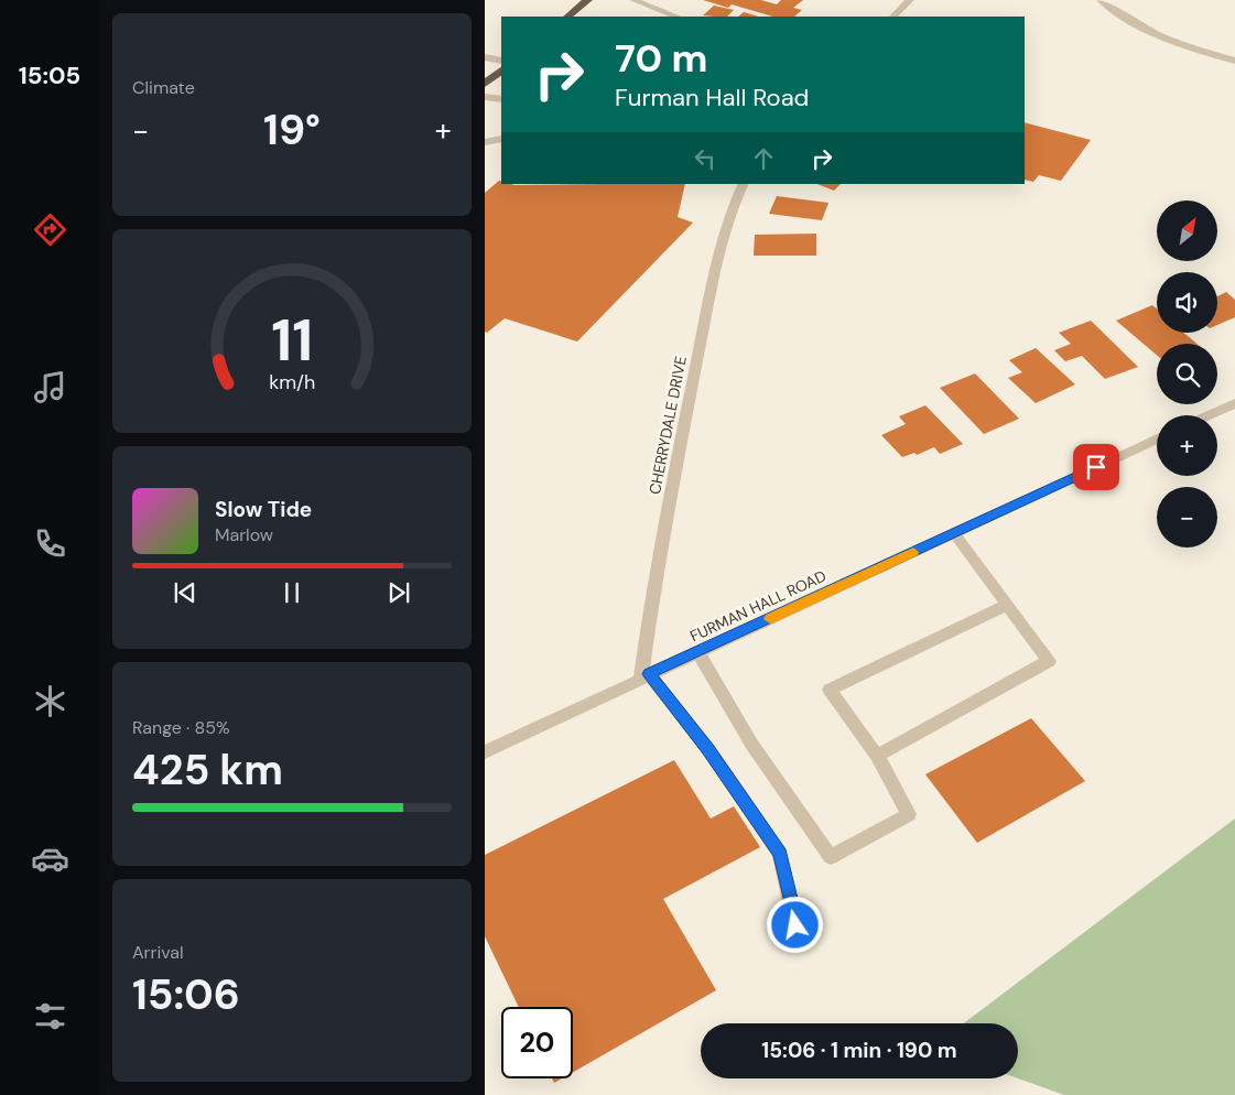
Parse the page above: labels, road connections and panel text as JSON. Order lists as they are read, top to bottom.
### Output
{
  "streets": {
    "street": ["CHERRYDALE DRIVE", "FURMAN HALL ROAD"]
  },
  "crossings": [
    ["CHERRYDALE DRIVE", "FURMAN HALL ROAD"]
  ],
  "north": "top right",
  "page": {
    "tabs": "15:05",
    "tile": [
      "Climate",
      ["Range · 85%", "425 km"],
      ["Arrival", "15:06"]
    ],
    "turn": ["70 m", "Furman Hall Road"],
    "heat": ["−", "19°", "+"],
    "map_buttons": ["+", "−"],
    "song": ["Slow Tide", "Marlow"],
    "limit": "20",
    "trip": "15:06 · 1 min · 190 m",
    "gauge": ["11", "km/h"]
  }
}
